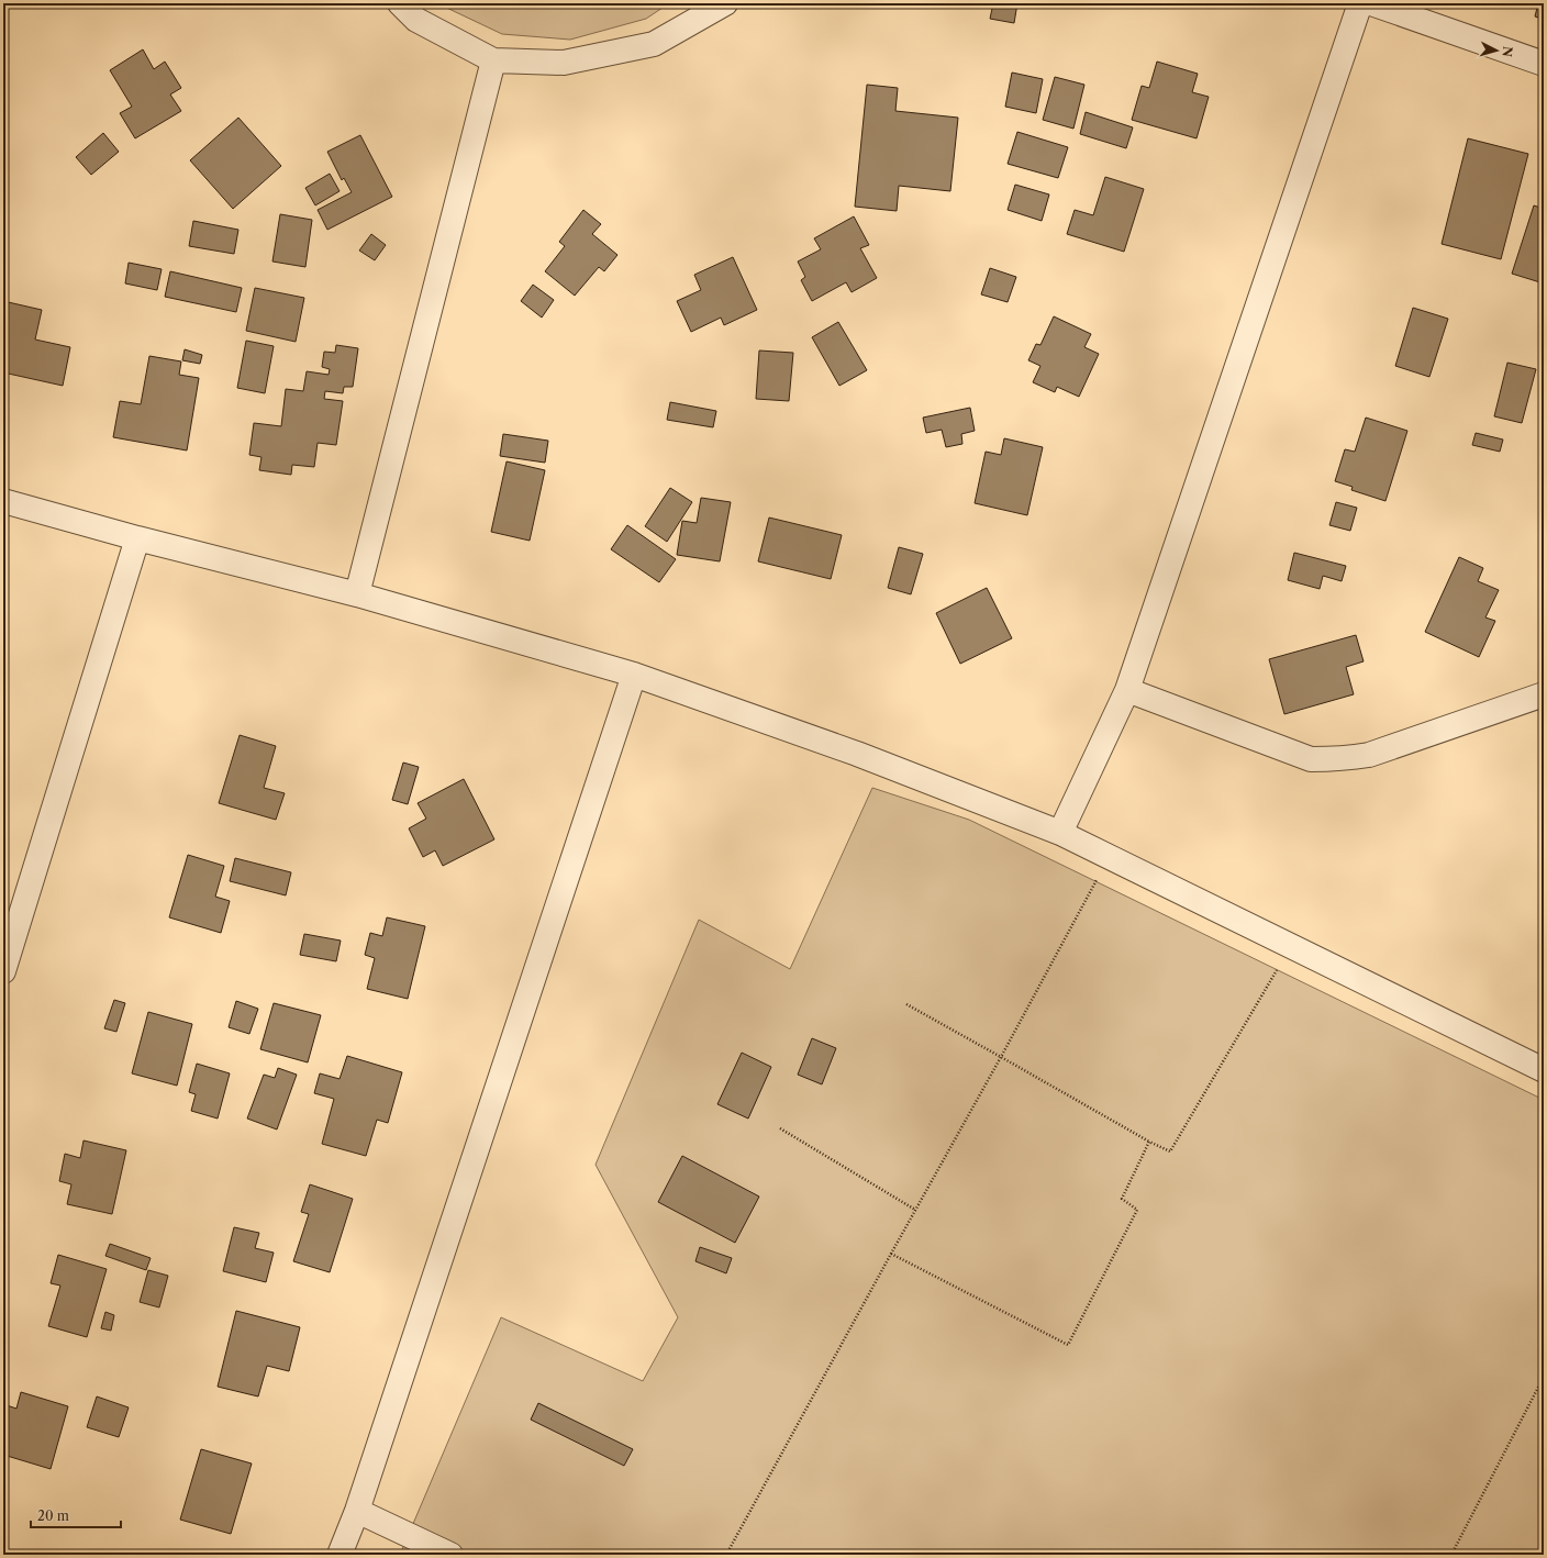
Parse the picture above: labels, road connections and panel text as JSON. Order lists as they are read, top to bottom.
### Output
{
  "scale_bar": "20 m",
  "north": "right"
}
